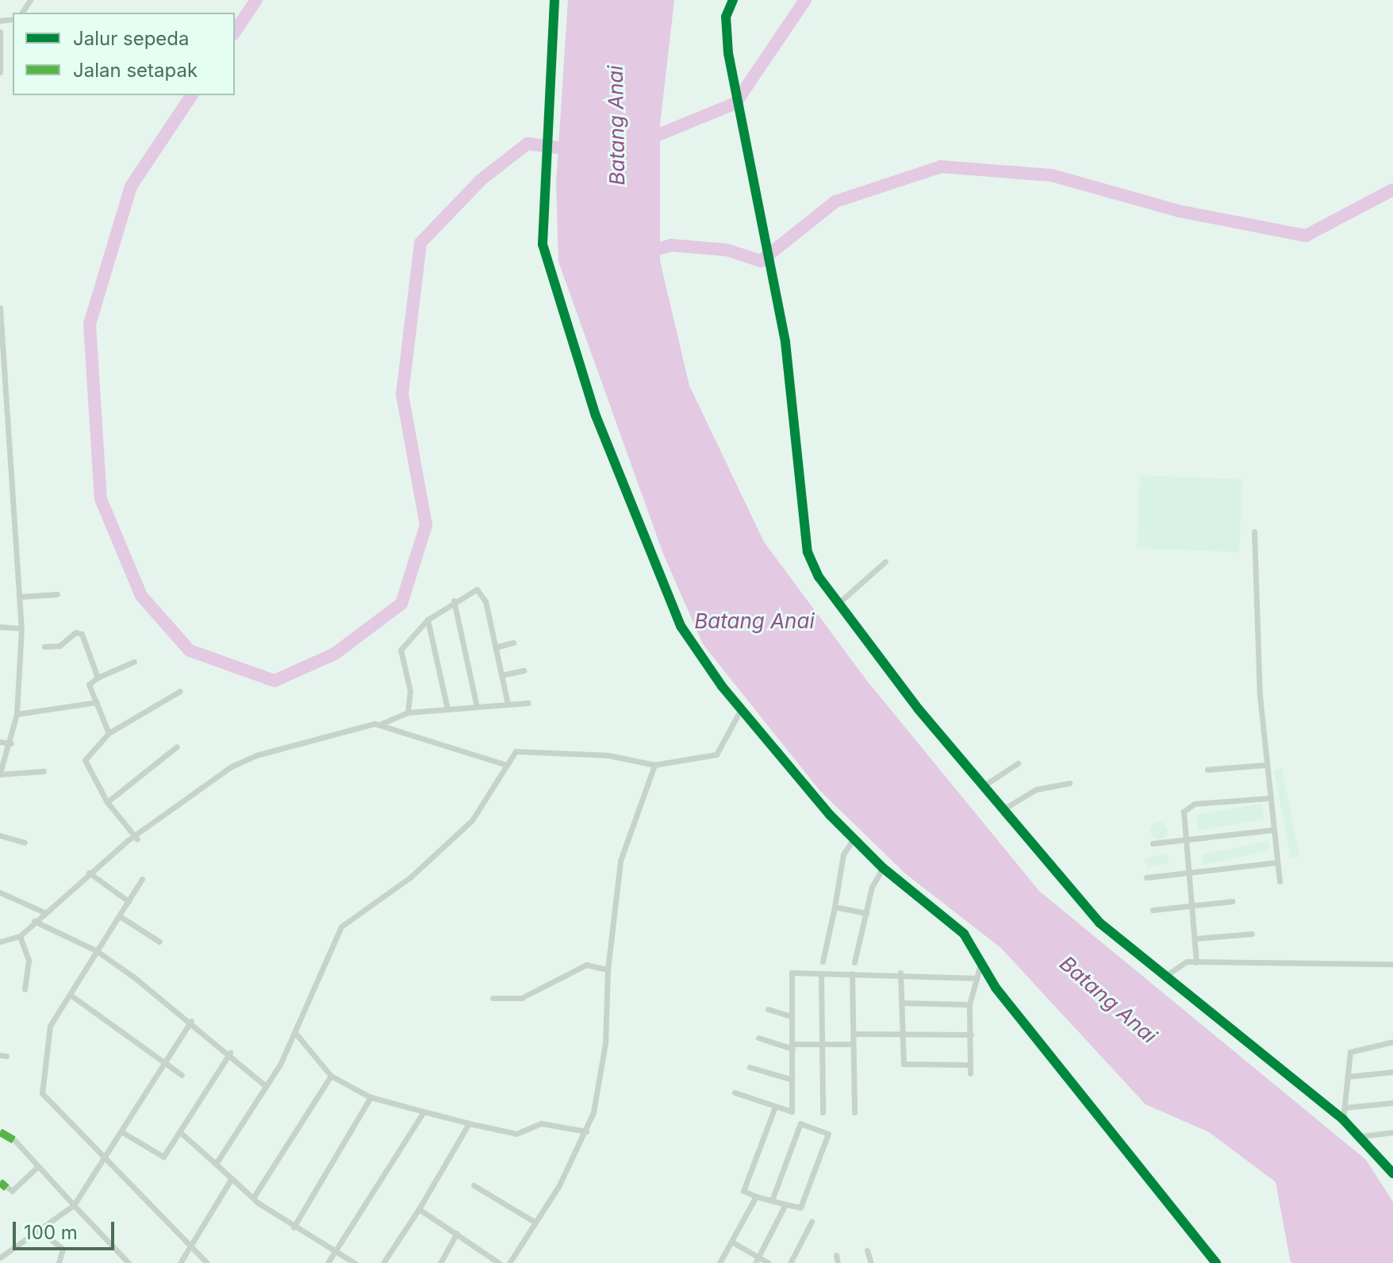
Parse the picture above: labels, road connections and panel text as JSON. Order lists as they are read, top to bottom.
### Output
{
  "water": ["Batang Anai"],
  "legend": ["Jalur sepeda", "Jalan setapak"],
  "scale_bar": "100 m"
}
